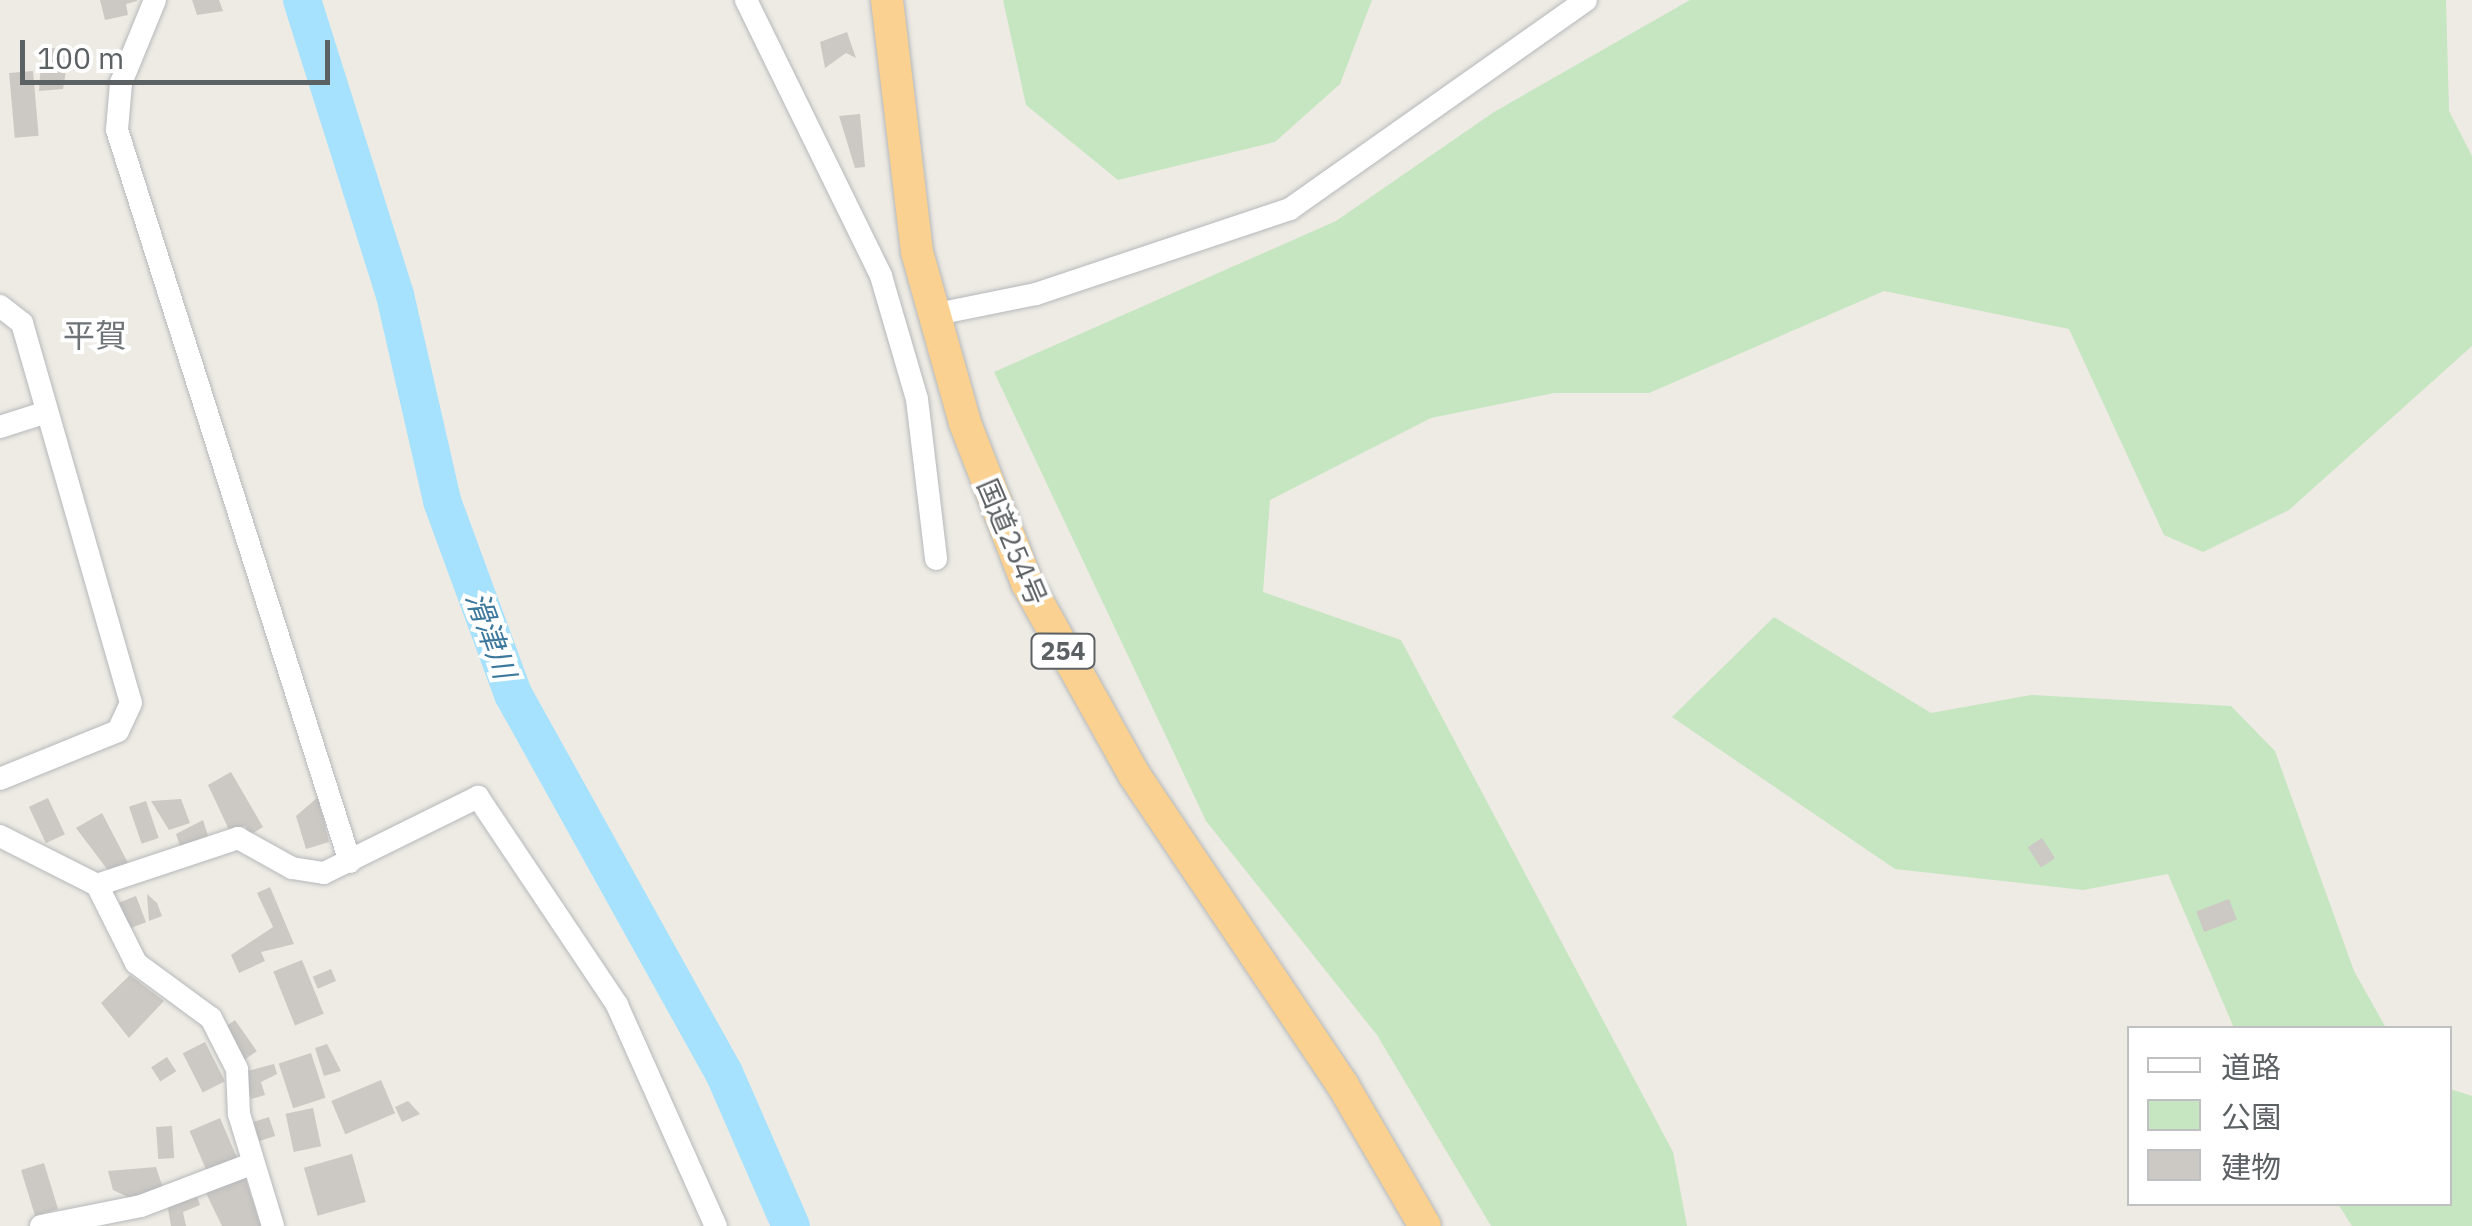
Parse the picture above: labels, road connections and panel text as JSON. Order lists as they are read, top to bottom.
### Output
{
  "streets": {
    "highway": ["国道254号", "254"]
  },
  "districts": ["平賀"],
  "water": ["滑津川"],
  "legend": ["道路", "公園", "建物"],
  "scale_bar": "100 m"
}
